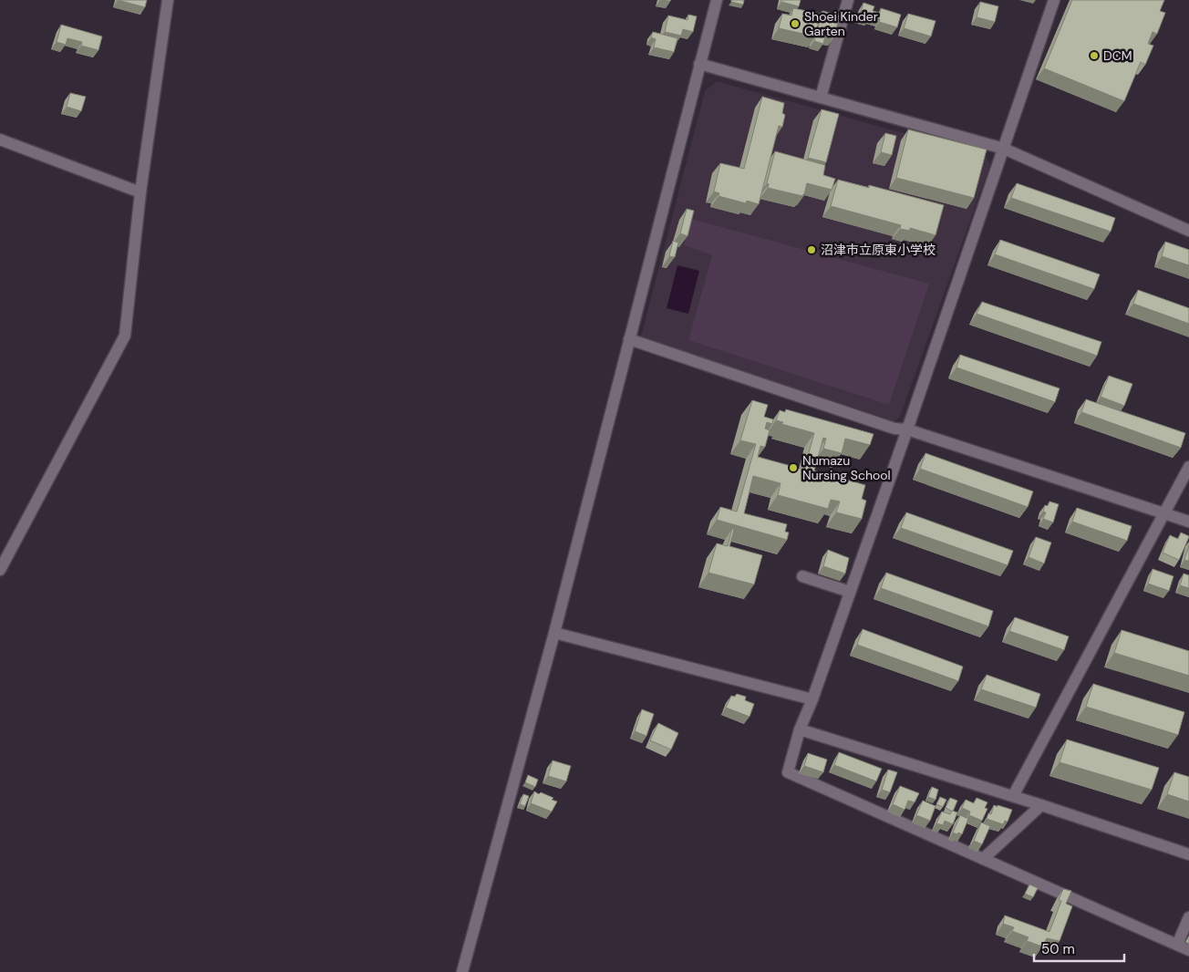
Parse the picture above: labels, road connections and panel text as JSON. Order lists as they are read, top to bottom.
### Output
{
  "places": [
    "Shoei Kinder Garten",
    "DCM",
    "沼津市立原東小学校",
    "Numazu Nursing School"
  ],
  "scale_bar": "50 m"
}
